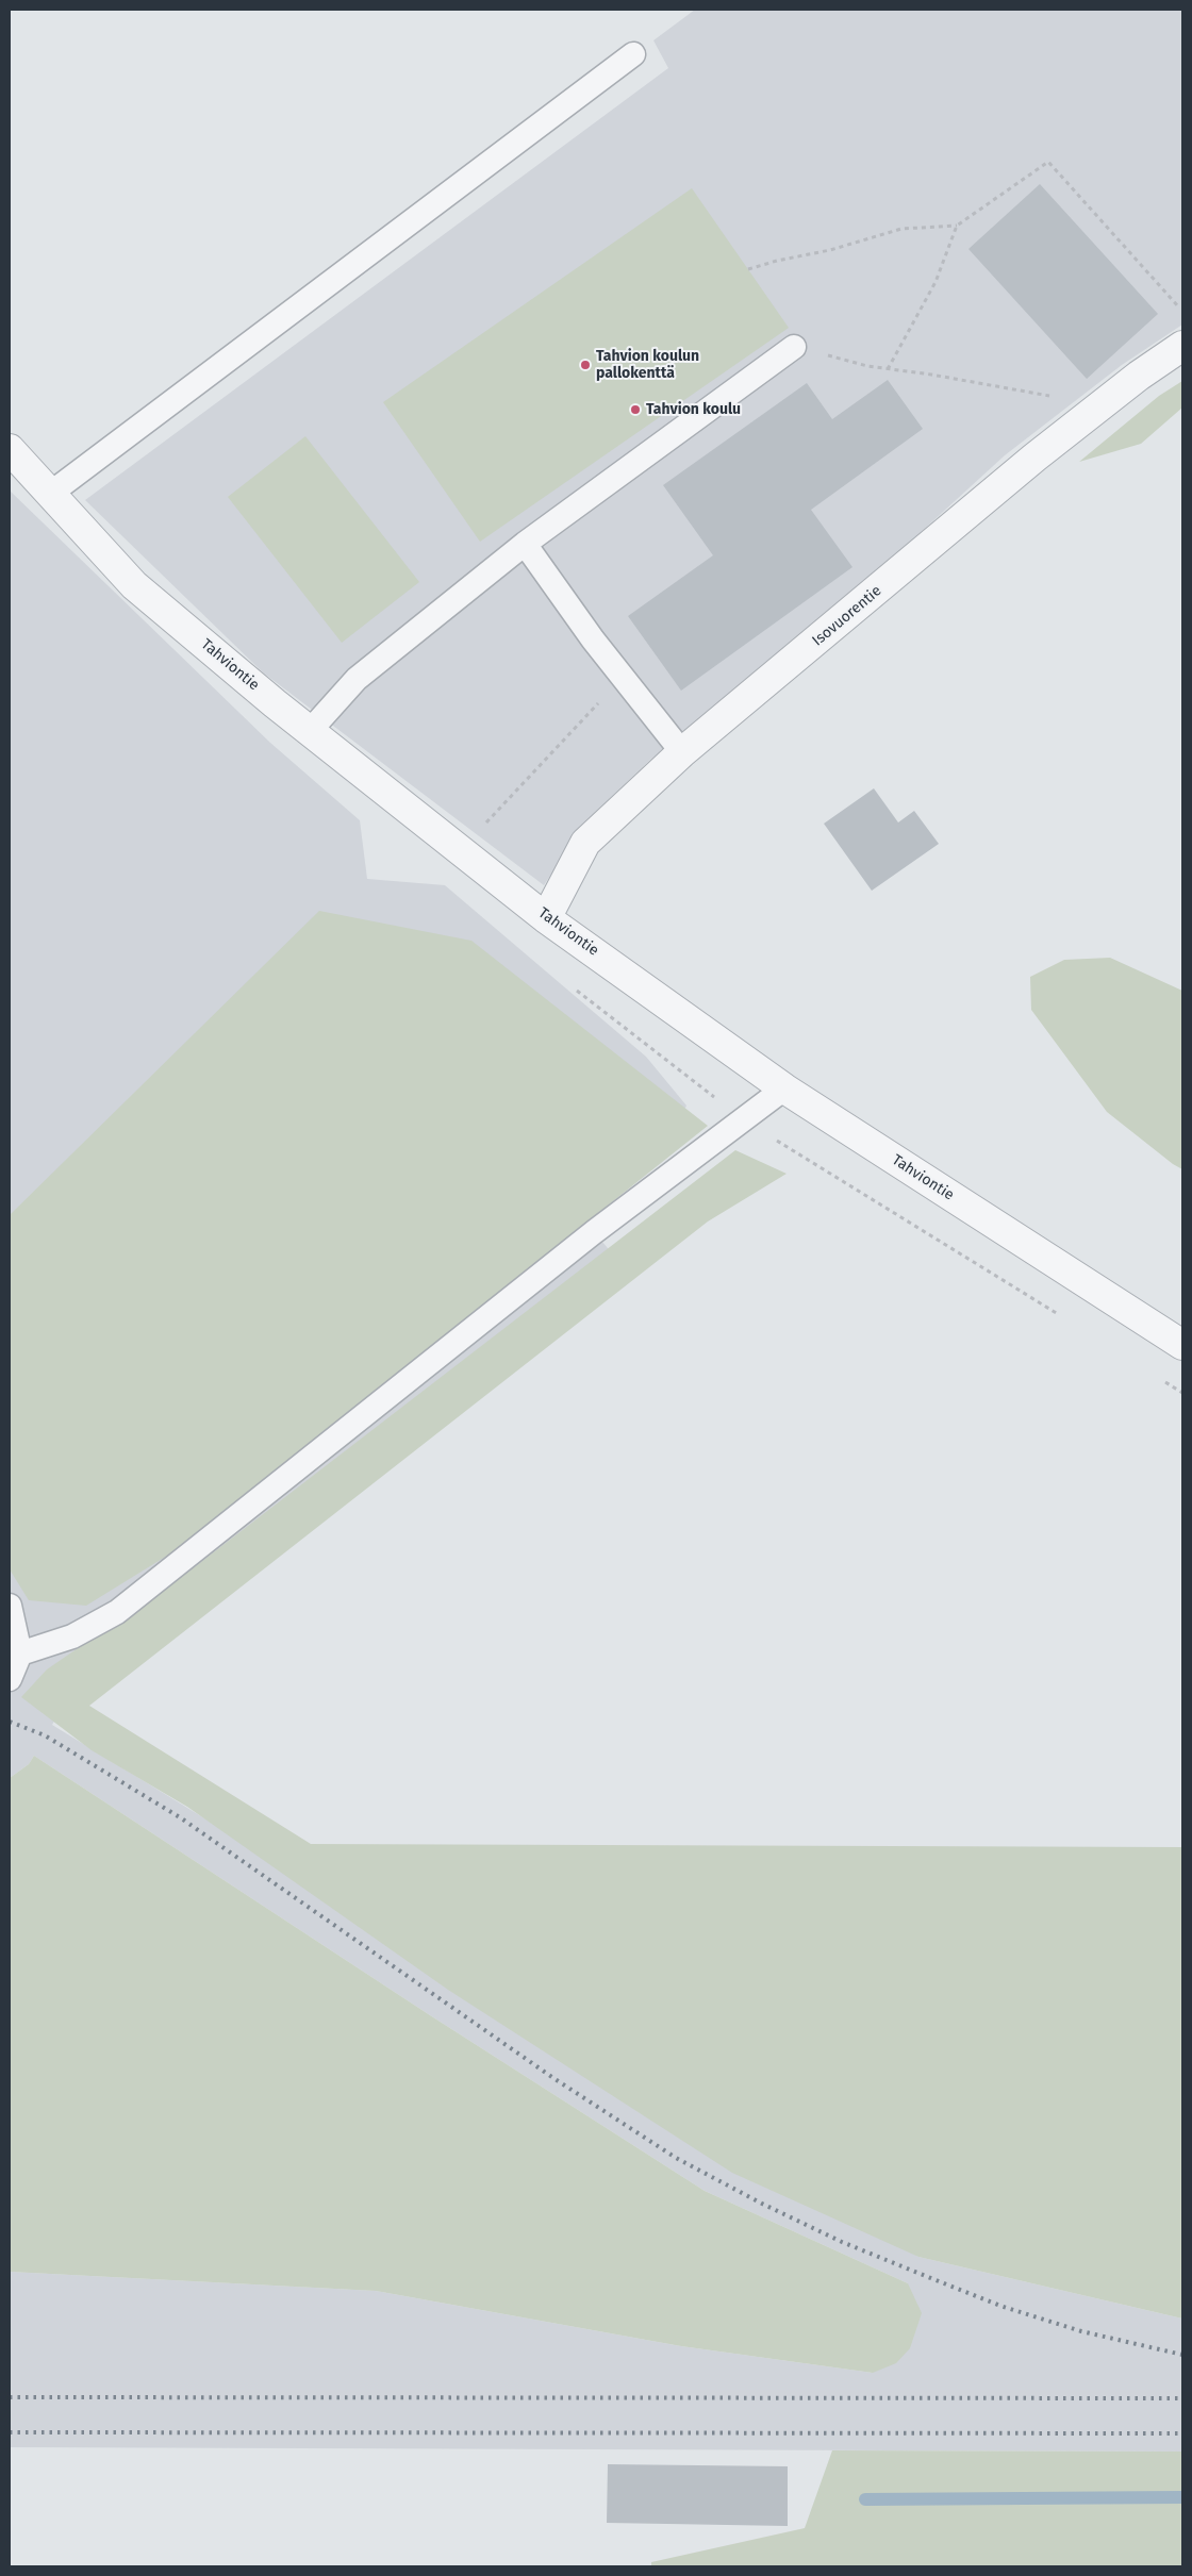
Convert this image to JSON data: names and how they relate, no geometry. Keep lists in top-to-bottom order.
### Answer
{
  "streets": {
    "street": ["Isovuorentie", "Tahviontie"]
  },
  "crossings": [
    ["Isovuorentie", "Tahviontie"]
  ],
  "places": ["Tahvion koulun pallokenttä", "Tahvion koulu"]
}
